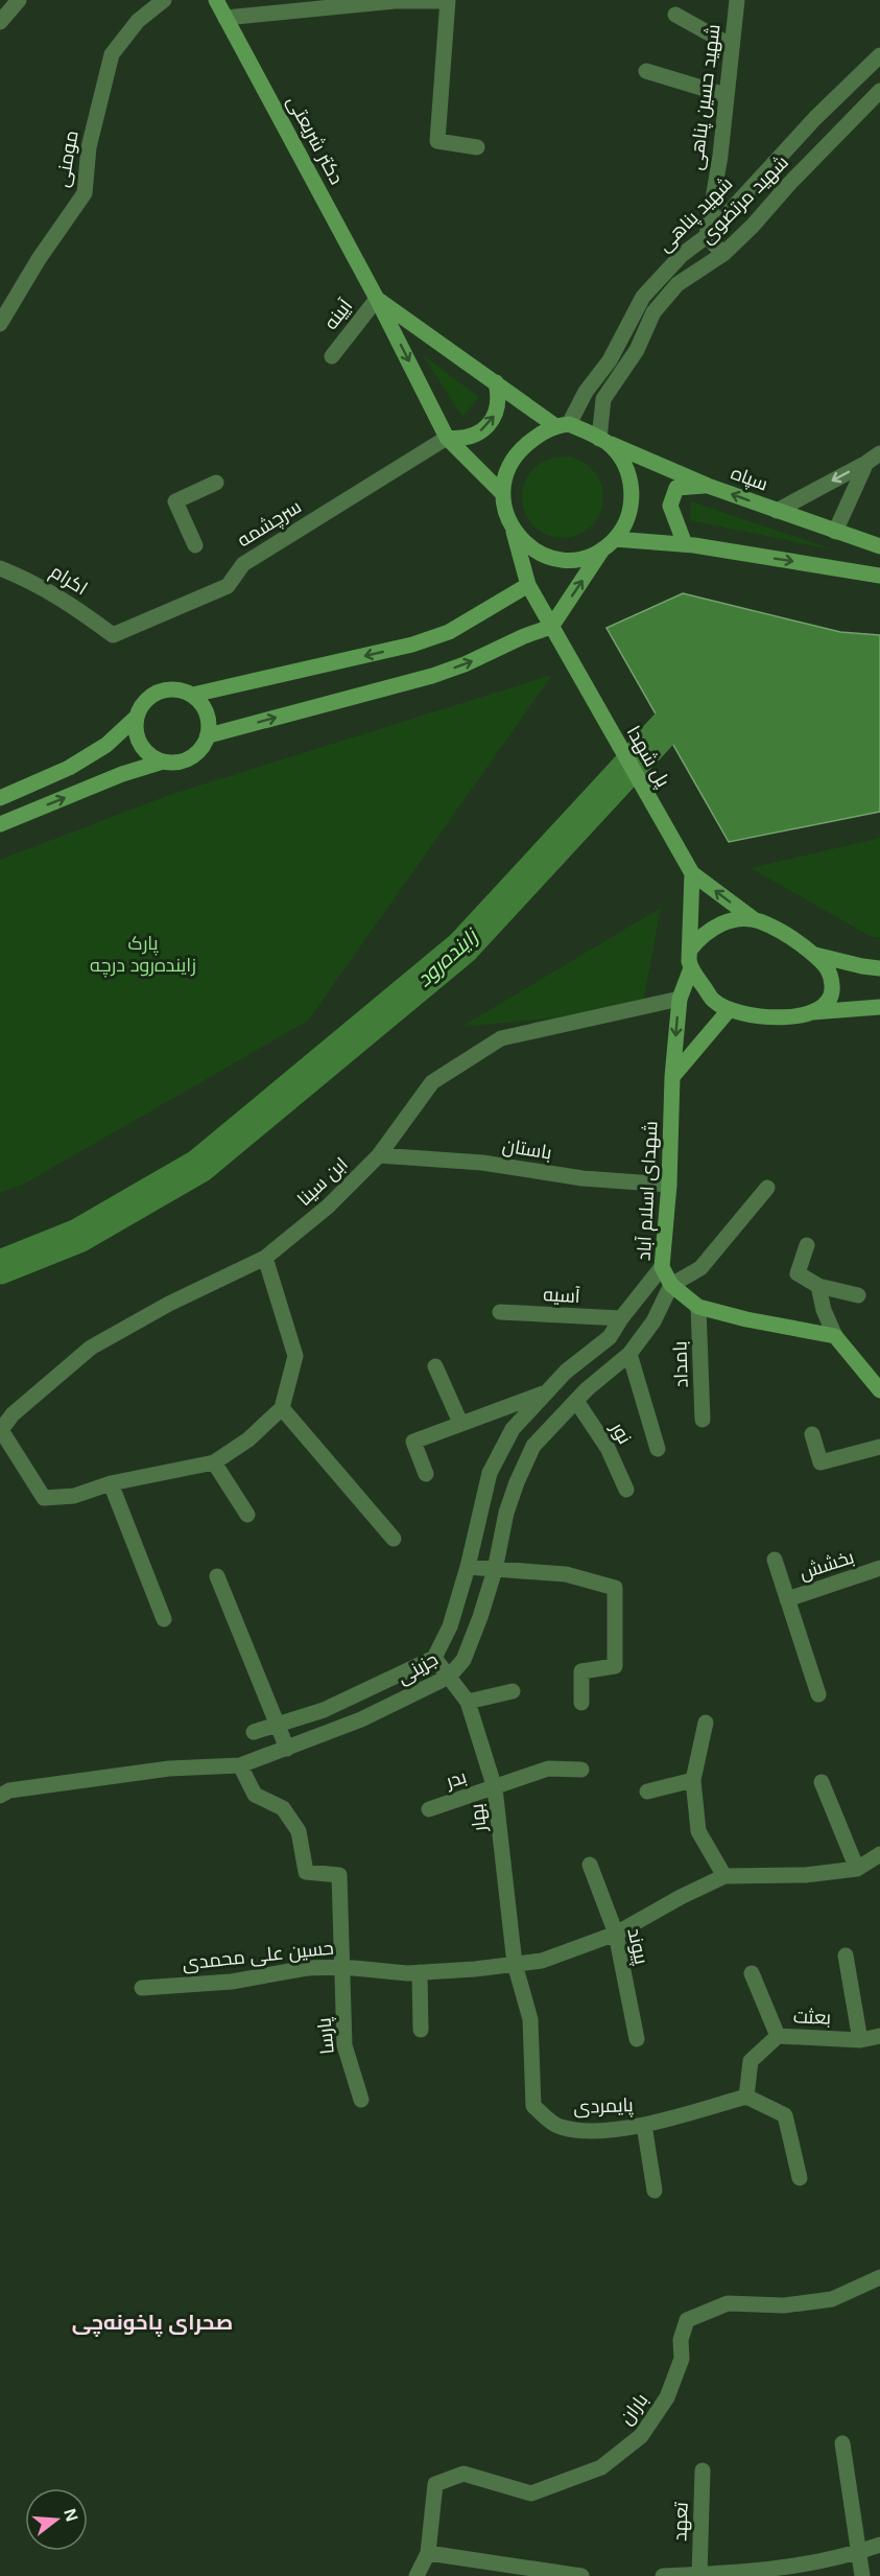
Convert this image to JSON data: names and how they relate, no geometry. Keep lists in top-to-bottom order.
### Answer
{
  "streets": {
    "main road": [
      "دکتر شریعتی",
      "سپاه",
      "پل شهدا",
      "شهدای اسلام آباد"
    ],
    "street": [
      "شهید حسین پناهی",
      "مومنی",
      "شهيد مرتضوی",
      "شهید پناهی",
      "آیینه",
      "سرچشمه",
      "اکرام",
      "باستان",
      "ابن سینا",
      "آسیه",
      "بامداد",
      "نور",
      "بخشش",
      "جزینی",
      "بدر",
      "بهار",
      "پیوند",
      "حسین علی محمدی",
      "بعثت",
      "پارسا",
      "پایمردی",
      "باران",
      "تعهد"
    ]
  },
  "crossings": [
    ["شهید حسین پناهی", "شهید پناهی"],
    ["دکتر شریعتی", "شهيد مرتضوی"],
    ["دکتر شریعتی", "شهید پناهی"],
    ["دکتر شریعتی", "آیینه"],
    ["دکتر شریعتی", "سپاه"],
    ["دکتر شریعتی", "سرچشمه"],
    ["دکتر شریعتی", "پل شهدا"],
    ["شهيد مرتضوی", "شهید پناهی"],
    ["شهيد مرتضوی", "سپاه"],
    ["شهيد مرتضوی", "پل شهدا"],
    ["شهید پناهی", "سپاه"],
    ["شهید پناهی", "پل شهدا"],
    ["سپاه", "پل شهدا"],
    ["سرچشمه", "اکرام"],
    ["باستان", "ابن سینا"],
    ["باستان", "شهدای اسلام آباد"],
    ["ابن سینا", "شهدای اسلام آباد"],
    ["شهدای اسلام آباد", "بامداد"],
    ["شهدای اسلام آباد", "جزینی"],
    ["نور", "جزینی"],
    ["جزینی", "بهار"],
    ["جزینی", "پارسا"],
    ["بدر", "بهار"],
    ["بهار", "حسین علی محمدی"],
    ["بهار", "پایمردی"],
    ["پیوند", "حسین علی محمدی"],
    ["حسین علی محمدی", "پارسا"],
    ["حسین علی محمدی", "پایمردی"],
    ["بعثت", "پایمردی"]
  ],
  "districts": ["صحرای پاخونه‌چی"],
  "water": ["زاینده‌رود"],
  "parks": ["پارک زاینده‌رود درچه"],
  "north": "right"
}
